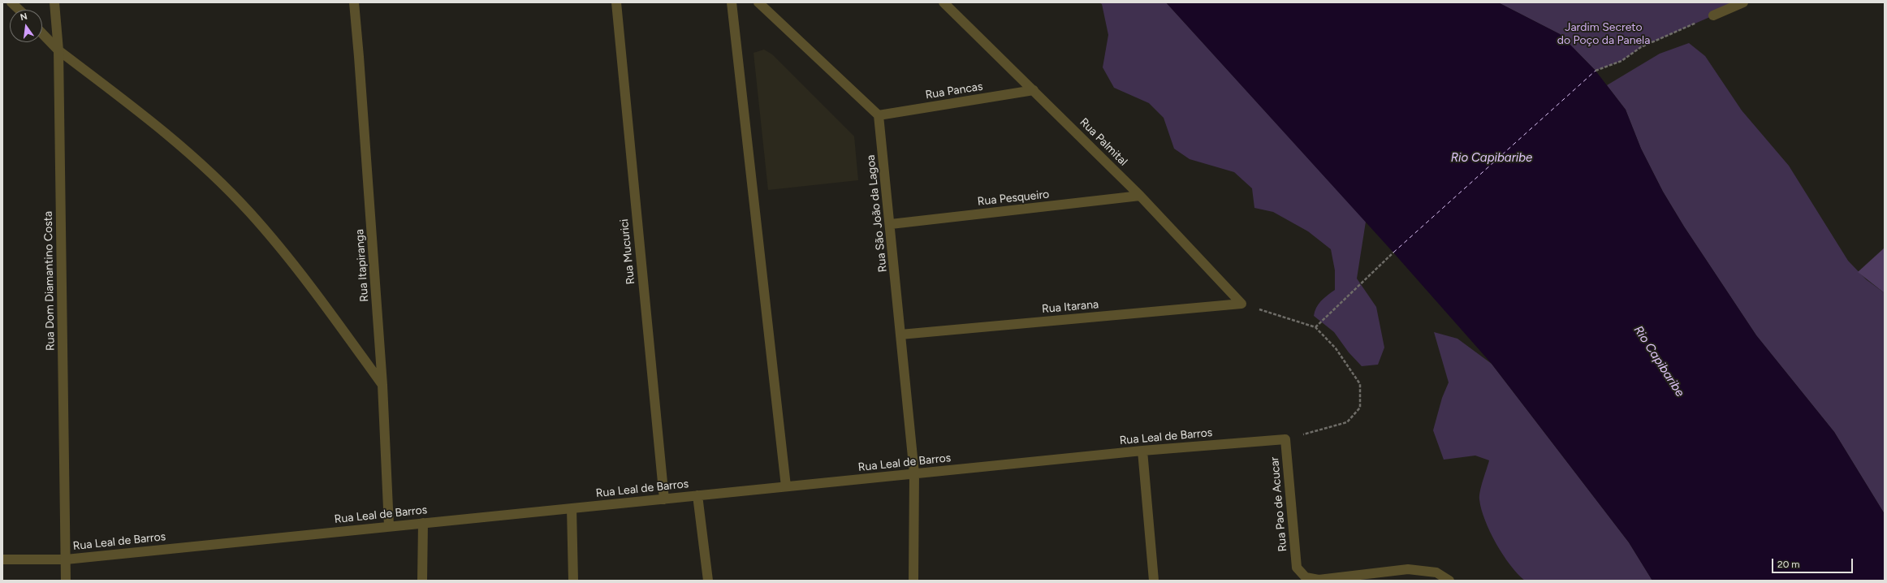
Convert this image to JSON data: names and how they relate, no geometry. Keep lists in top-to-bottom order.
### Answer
{
  "streets": {
    "street": [
      "Rua Pancas",
      "Rua Palmital",
      "Rua Pesqueiro",
      "Rua São João da Lagoa",
      "Rua Mucurici",
      "Rua Itapiranga",
      "Rua Dom Diamantino Costa",
      "Rua Itarana",
      "Rua Leal de Barros",
      "Rua Pao de Acucar"
    ]
  },
  "crossings": [
    ["Rua Pancas", "Rua Palmital"],
    ["Rua Pancas", "Rua São João da Lagoa"],
    ["Rua Palmital", "Rua Pesqueiro"],
    ["Rua Palmital", "Rua Itarana"],
    ["Rua Pesqueiro", "Rua São João da Lagoa"],
    ["Rua São João da Lagoa", "Rua Itarana"],
    ["Rua São João da Lagoa", "Rua Leal de Barros"],
    ["Rua Mucurici", "Rua Leal de Barros"],
    ["Rua Itapiranga", "Rua Leal de Barros"],
    ["Rua Dom Diamantino Costa", "Rua Leal de Barros"],
    ["Rua Leal de Barros", "Rua Pao de Acucar"]
  ],
  "water": ["Rio Capibaribe"],
  "parks": ["Jardim Secreto do Poço da Panela"],
  "scale_bar": "20 m",
  "north": "top"
}
